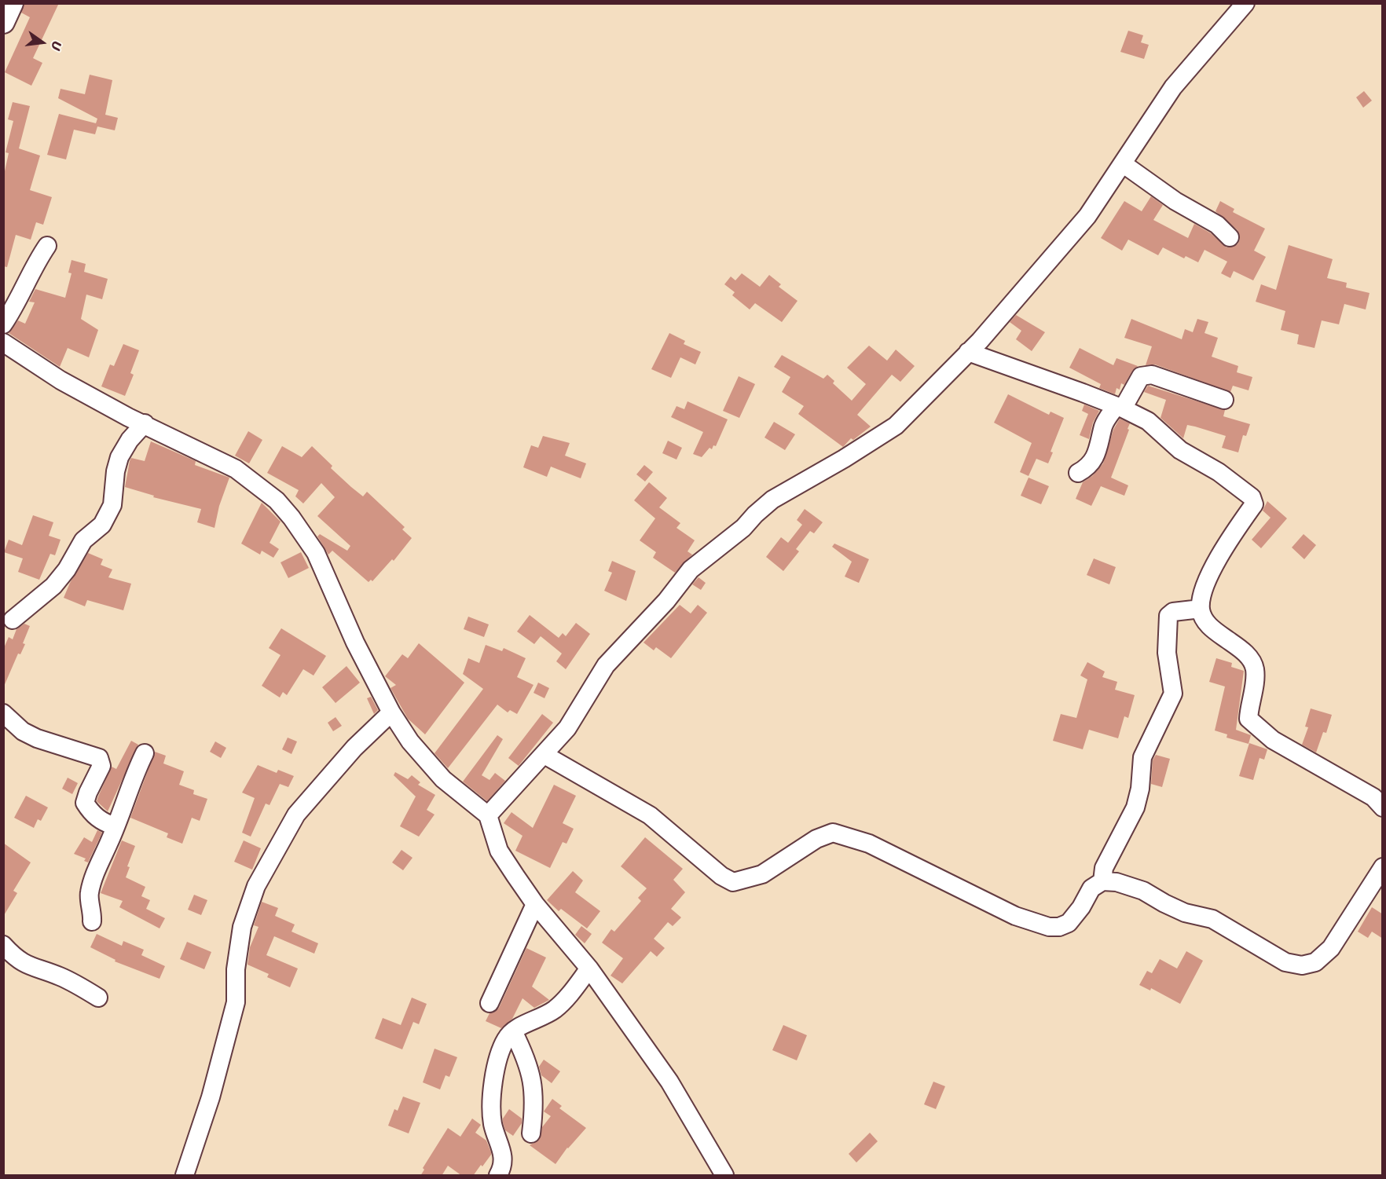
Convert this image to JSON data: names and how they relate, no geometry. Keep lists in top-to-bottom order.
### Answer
{
  "north": "right"
}
